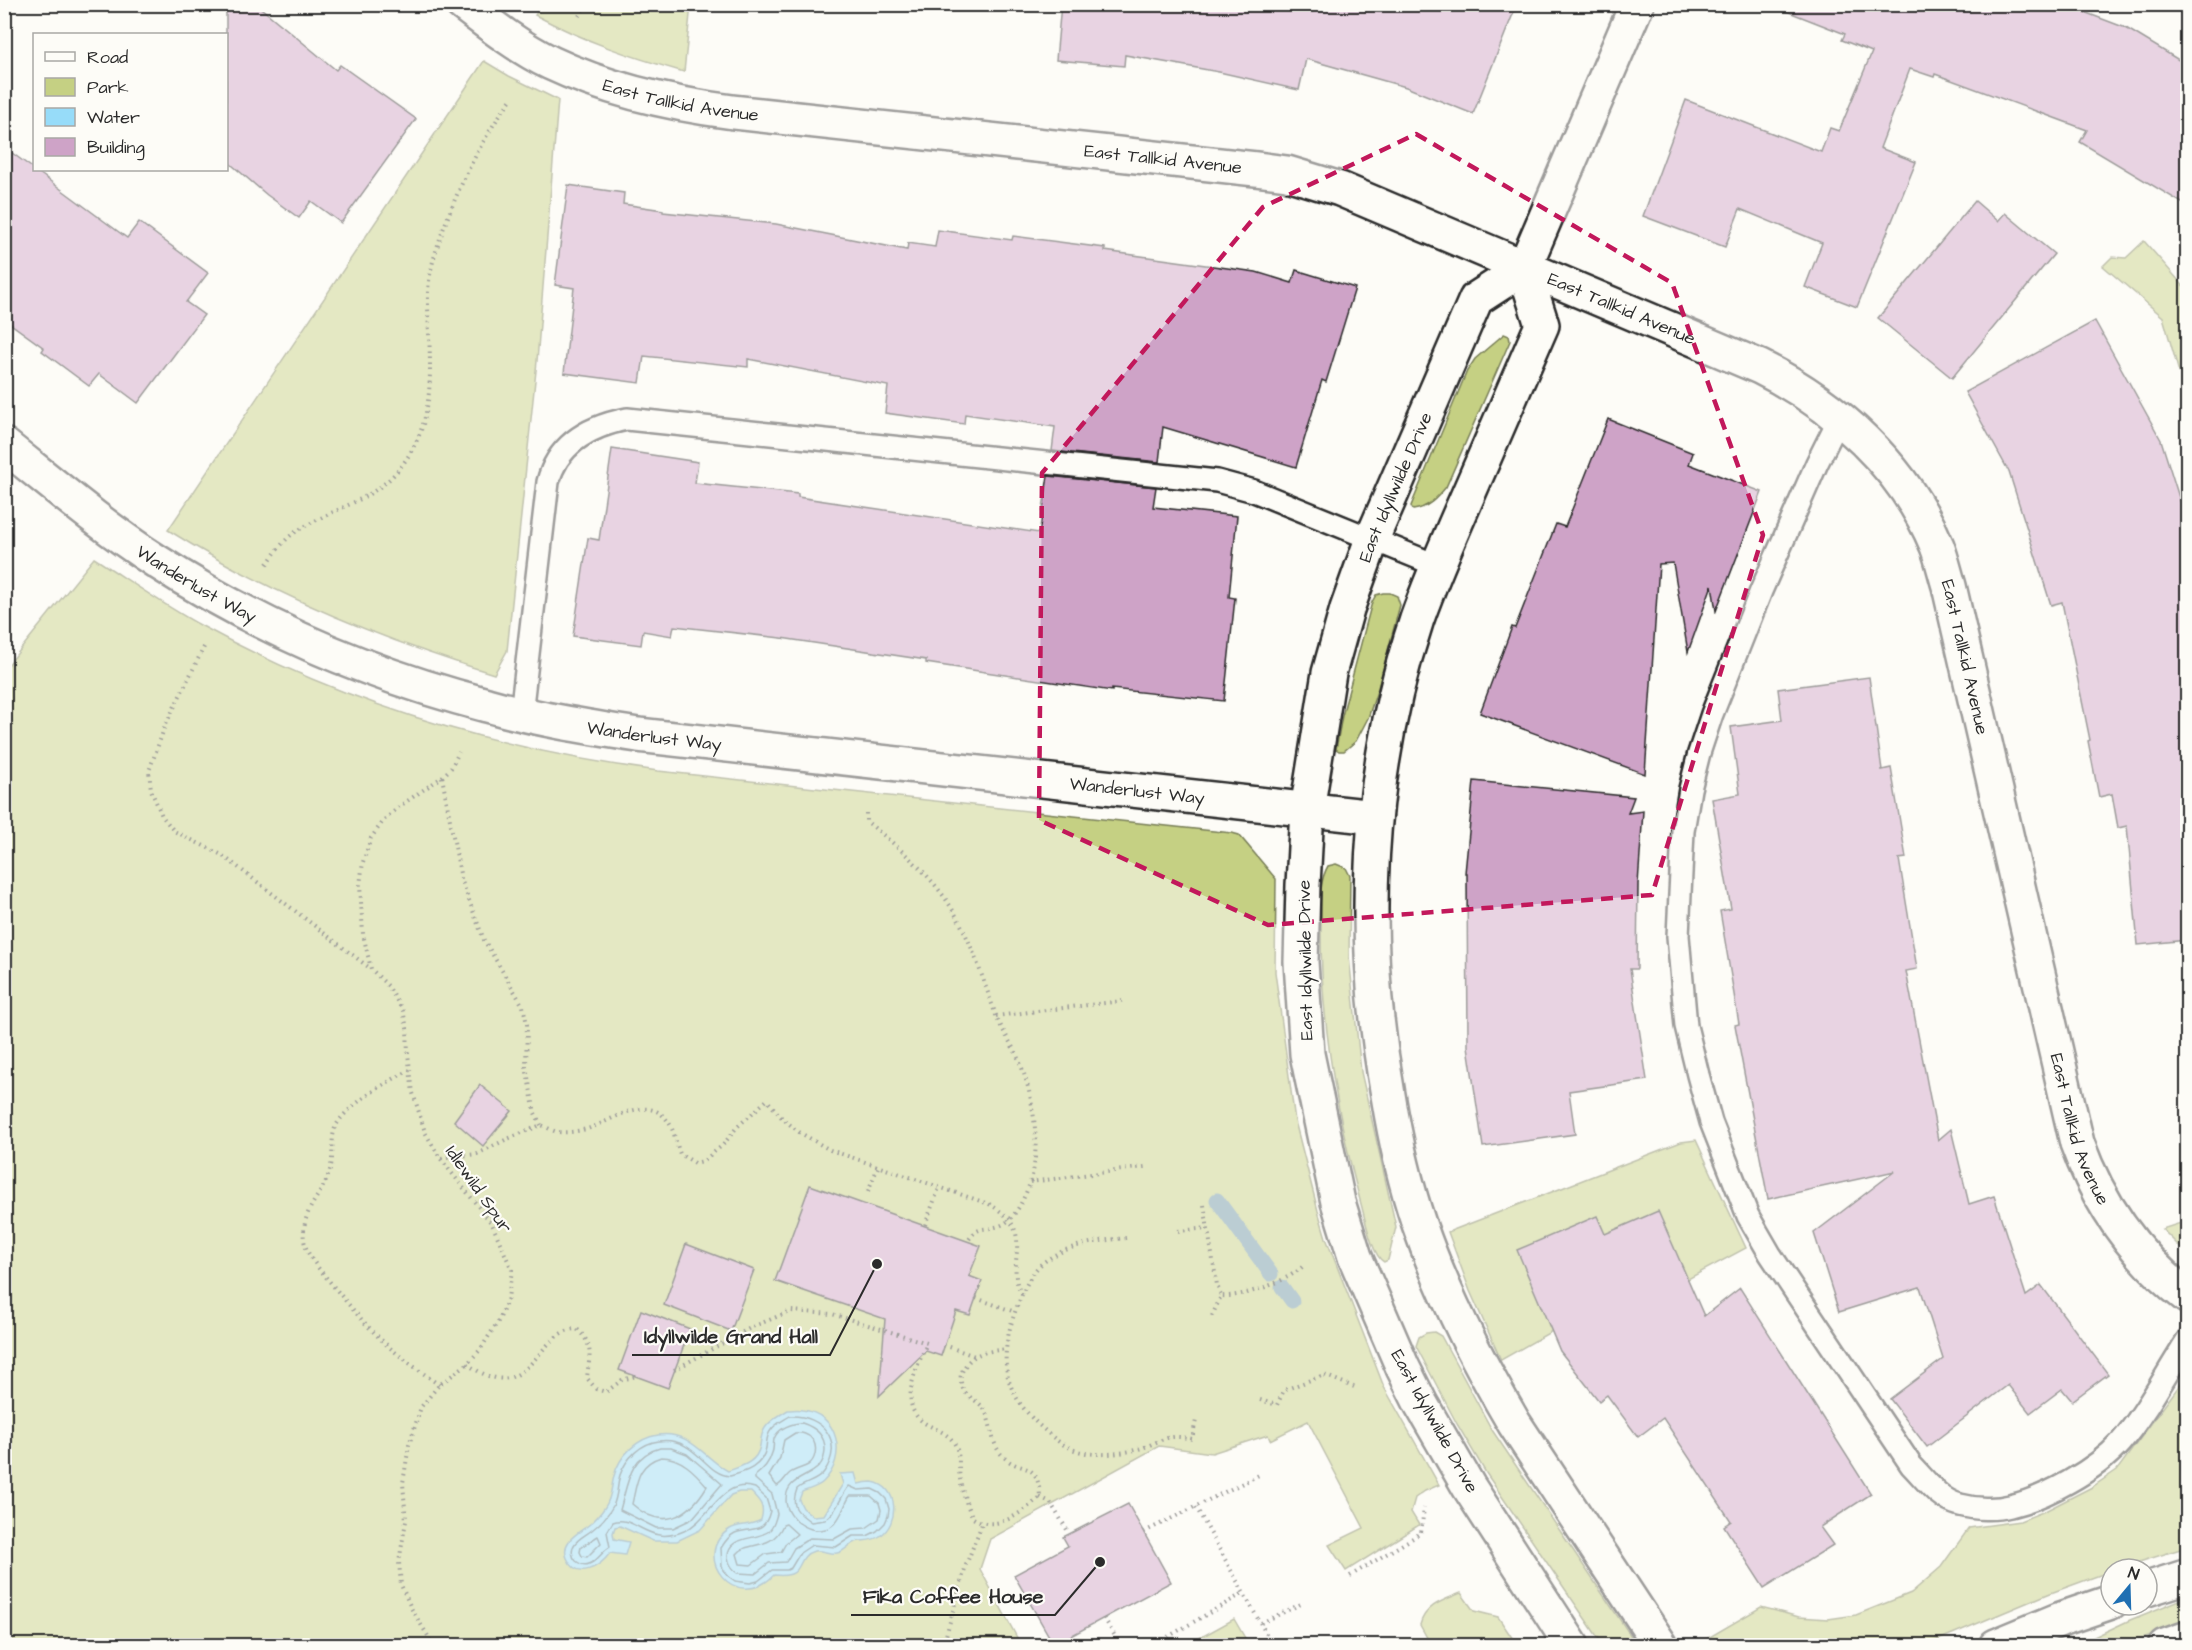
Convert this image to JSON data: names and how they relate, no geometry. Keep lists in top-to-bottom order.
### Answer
{
  "streets": {
    "street": ["East Tallkid Avenue", "East Idyllwilde Drive", "Wanderlust Way"],
    "path": ["Idlewild Spur"]
  },
  "crossings": [
    ["East Tallkid Avenue", "East Idyllwilde Drive"],
    ["East Idyllwilde Drive", "Wanderlust Way"]
  ],
  "places": ["Idyllwilde Grand Hall", "Fika Coffee House"],
  "legend": [
    "Road",
    "Park",
    "Water",
    "Building"
  ],
  "north": "top"
}
